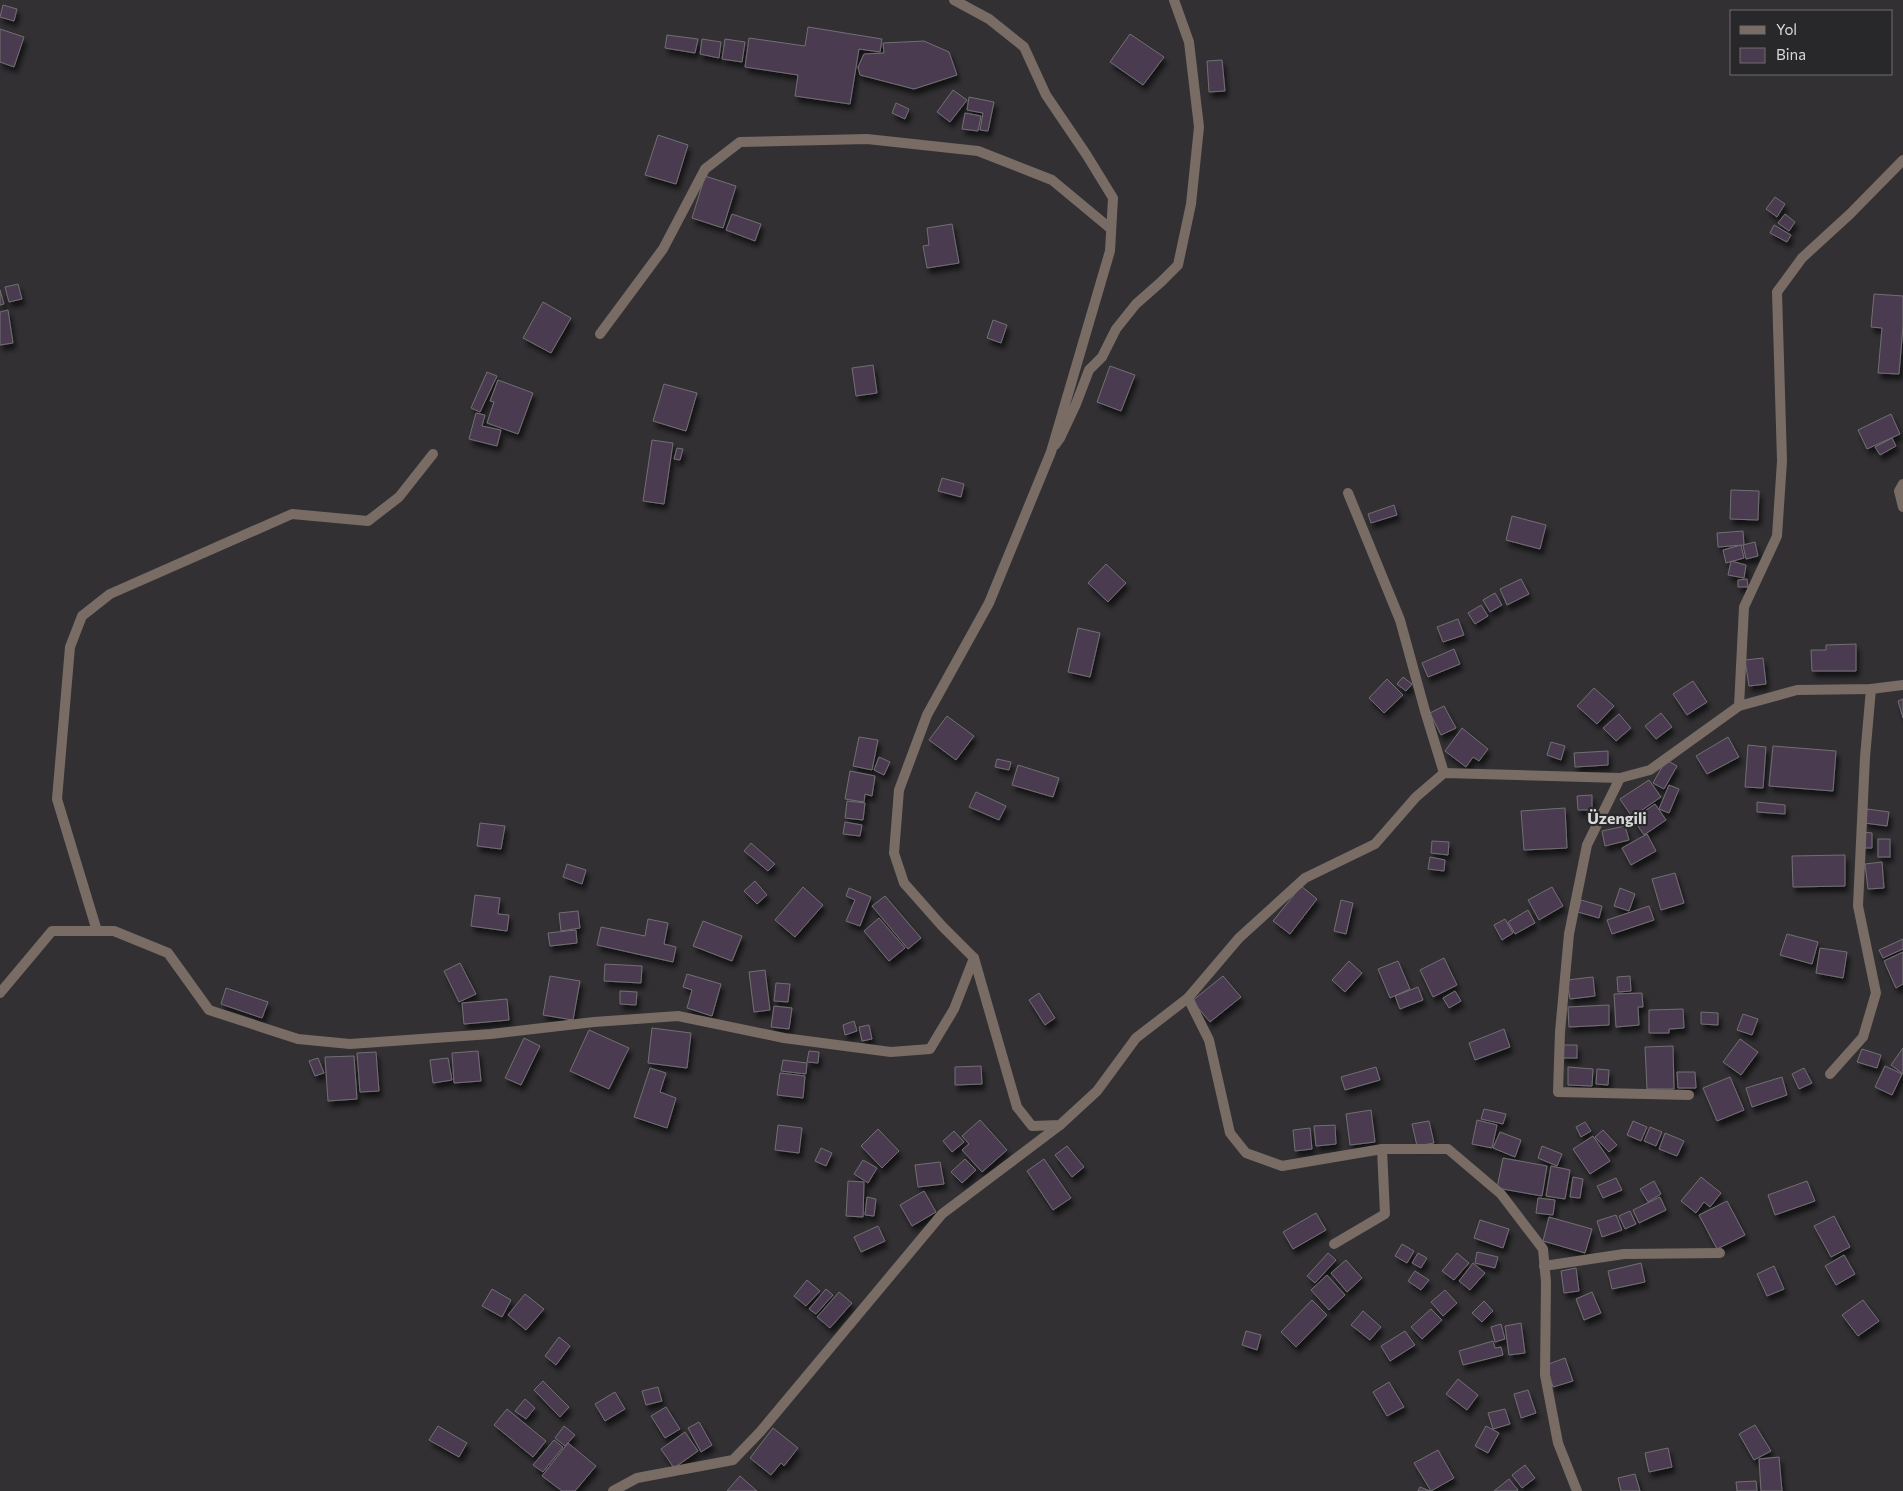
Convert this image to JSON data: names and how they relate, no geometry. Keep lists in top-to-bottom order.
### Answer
{
  "districts": ["Üzengili"],
  "legend": ["Yol", "Bina"]
}
